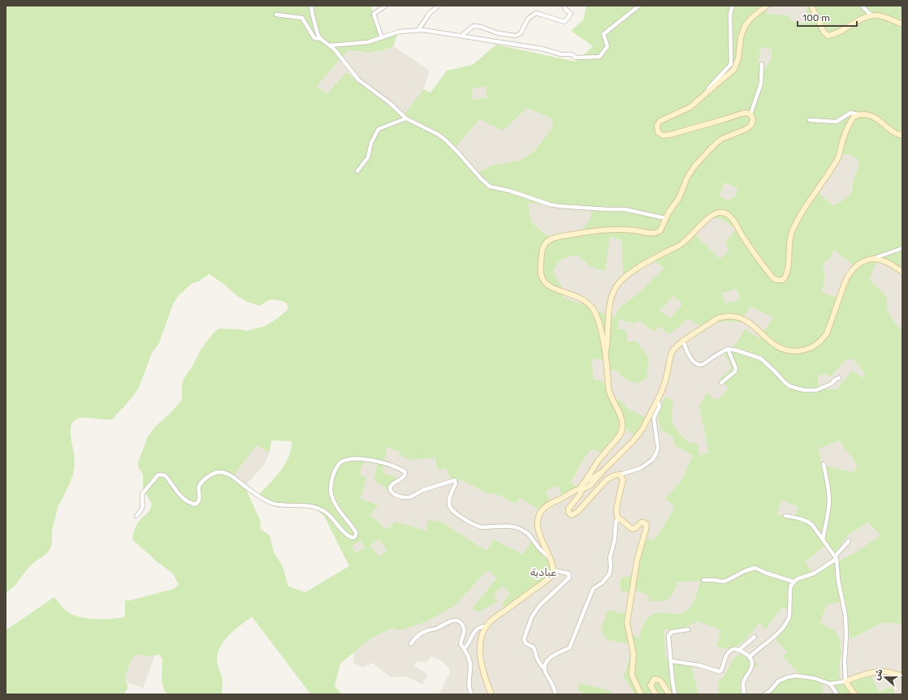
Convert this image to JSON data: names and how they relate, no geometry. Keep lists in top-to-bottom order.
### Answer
{
  "districts": ["عبادية"],
  "scale_bar": "100 m",
  "north": "left"
}
